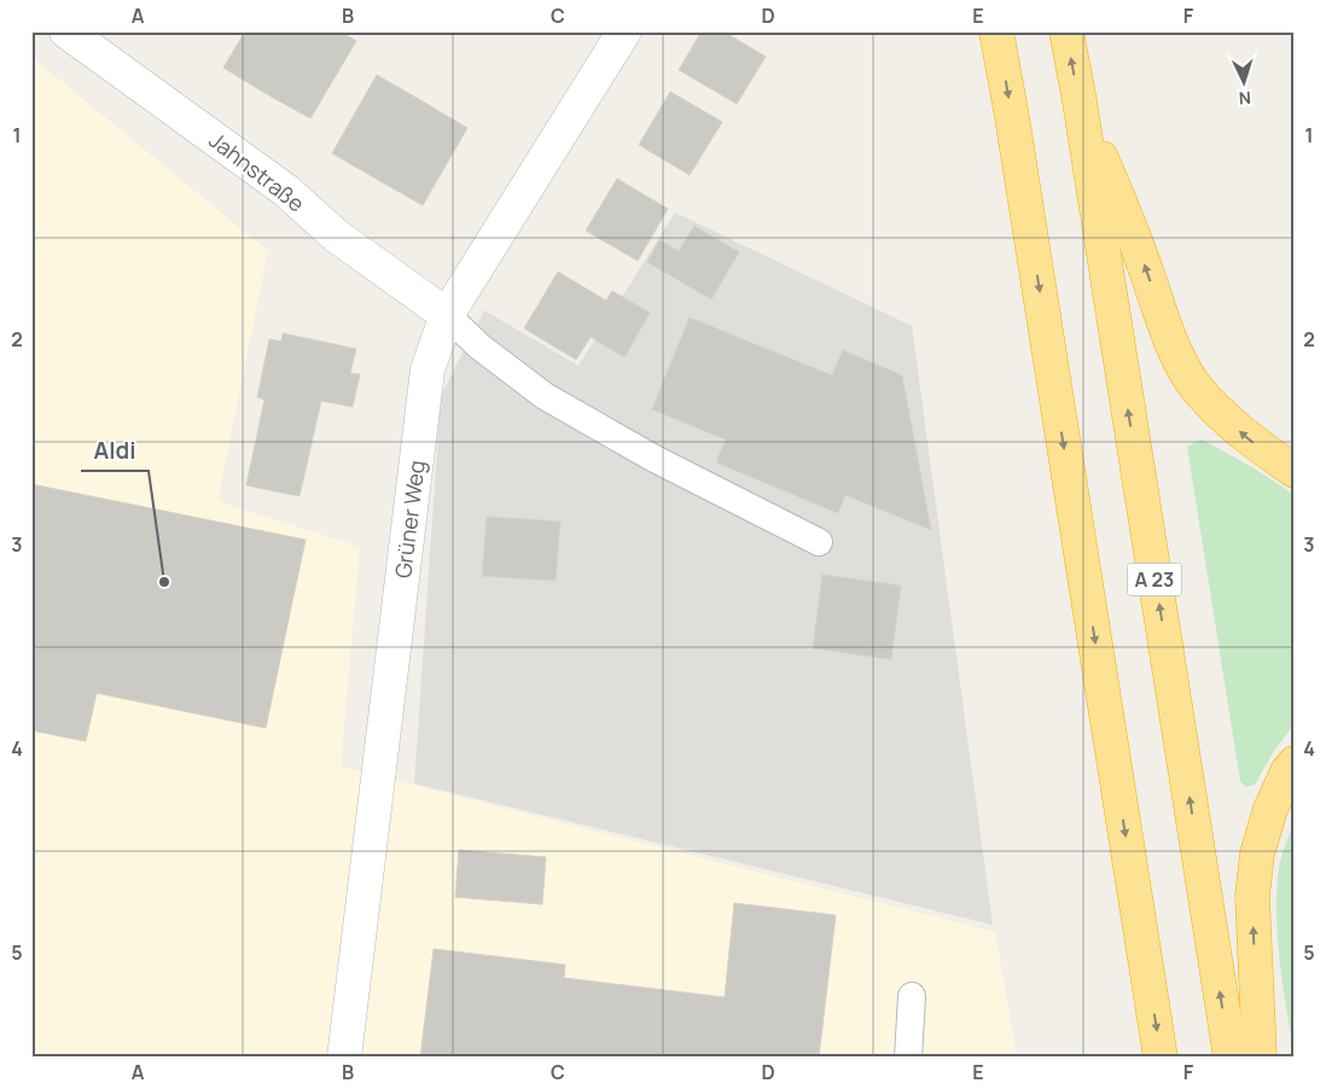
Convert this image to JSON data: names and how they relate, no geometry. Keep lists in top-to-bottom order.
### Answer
{
  "streets": {
    "highway": ["A 23"],
    "street": ["Jahnstraße", "Grüner Weg"]
  },
  "crossings": [
    ["Jahnstraße", "Grüner Weg"]
  ],
  "places": ["Aldi"],
  "north": "bottom",
  "grid": {
    "columns": [
      "A",
      "B",
      "C",
      "D",
      "E",
      "F"
    ],
    "rows": [
      "1",
      "2",
      "3",
      "4",
      "5"
    ]
  }
}
